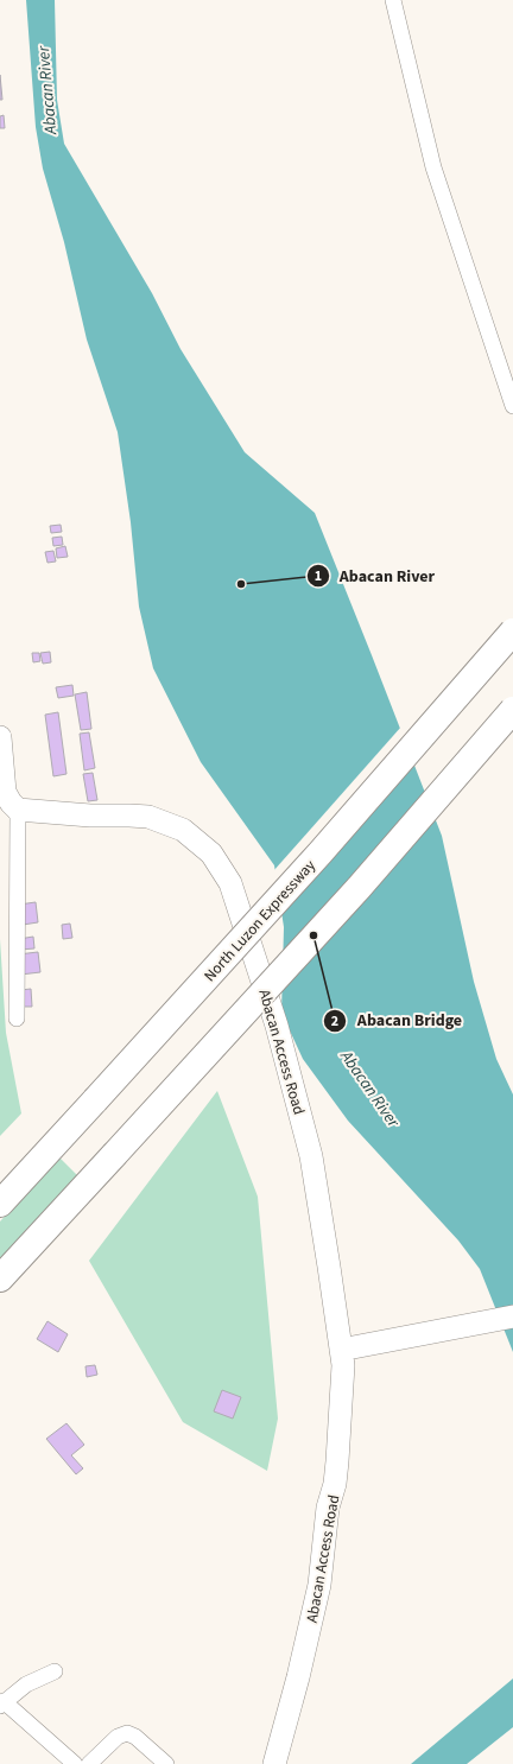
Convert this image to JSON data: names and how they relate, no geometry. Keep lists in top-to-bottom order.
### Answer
{
  "streets": {
    "highway": ["North Luzon Expressway"],
    "street": ["Abacan Access Road"]
  },
  "water": ["Abacan River"],
  "places": ["Abacan River", "Abacan Bridge"]
}
